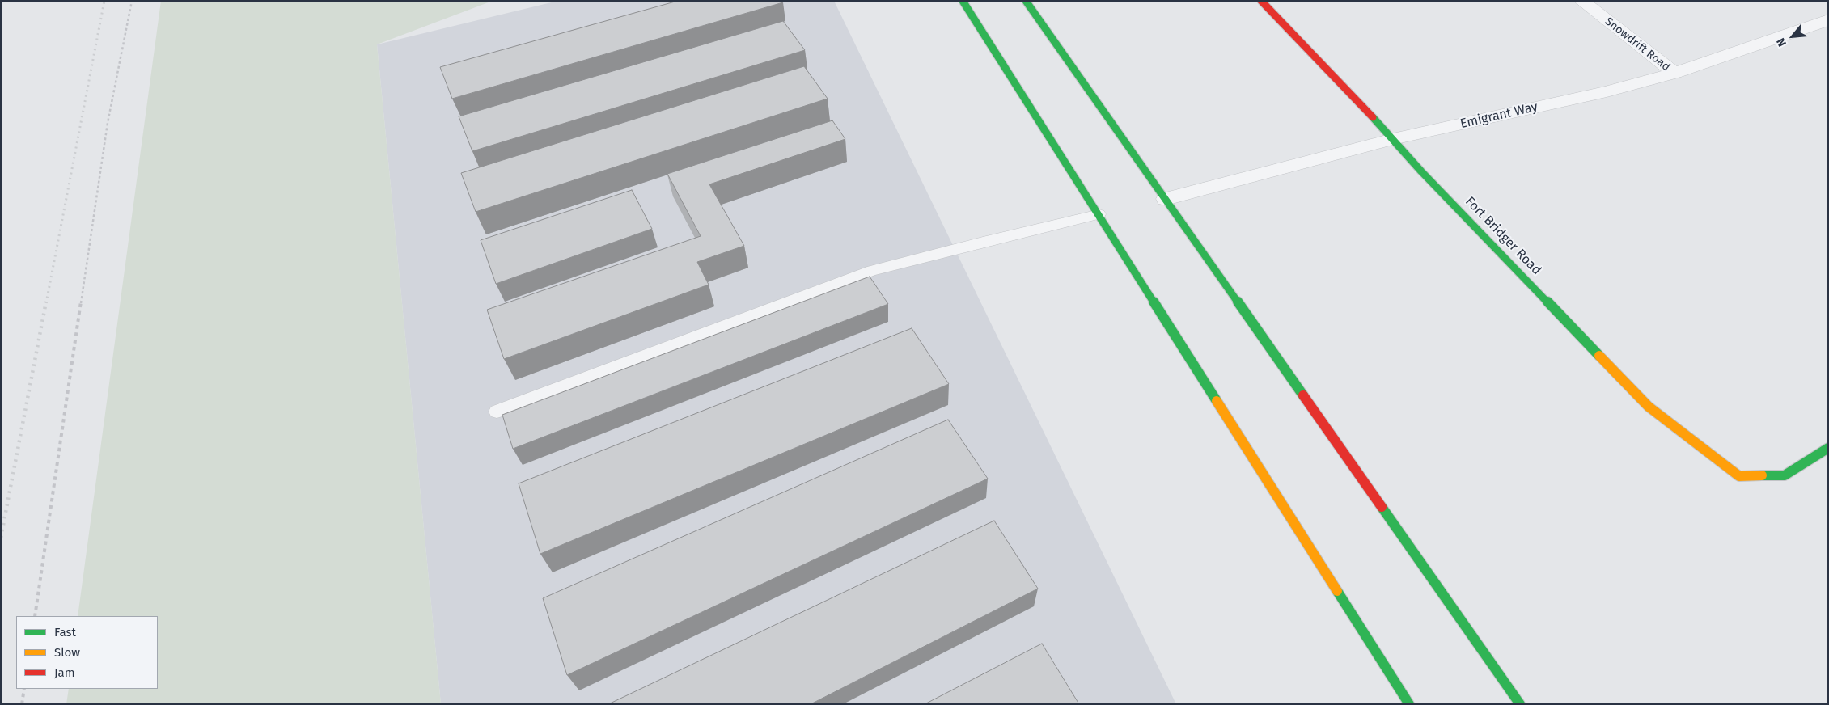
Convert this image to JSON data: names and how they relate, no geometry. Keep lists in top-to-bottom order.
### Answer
{
  "streets": {
    "main road": ["Fort Bridger Road"],
    "street": ["Snowdrift Road", "Emigrant Way"]
  },
  "crossings": [
    ["Snowdrift Road", "Emigrant Way"],
    ["Emigrant Way", "Fort Bridger Road"]
  ],
  "legend": ["Fast", "Slow", "Jam"],
  "north": "bottom left"
}
